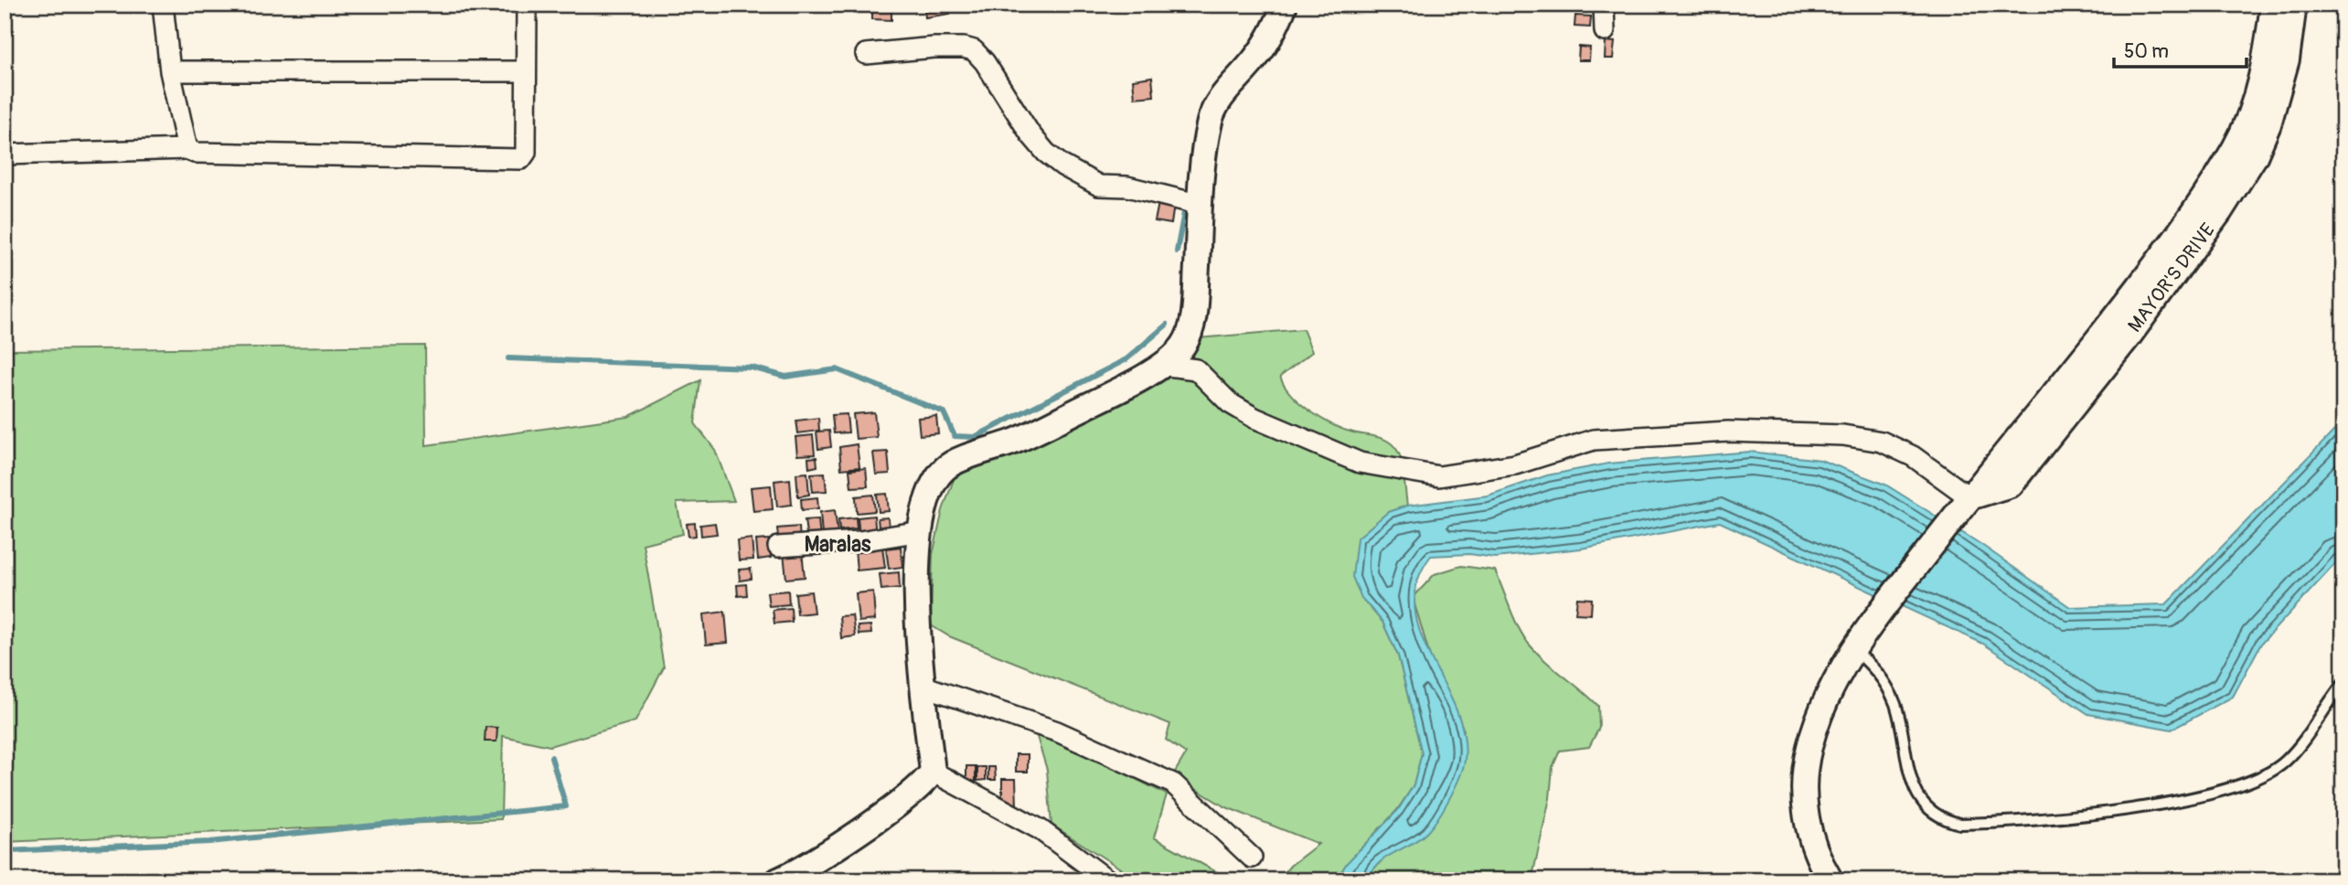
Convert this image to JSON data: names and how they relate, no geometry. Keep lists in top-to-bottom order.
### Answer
{
  "streets": {
    "street": ["MAYOR'S DRIVE"]
  },
  "districts": ["Maralas"],
  "scale_bar": "50 m"
}
